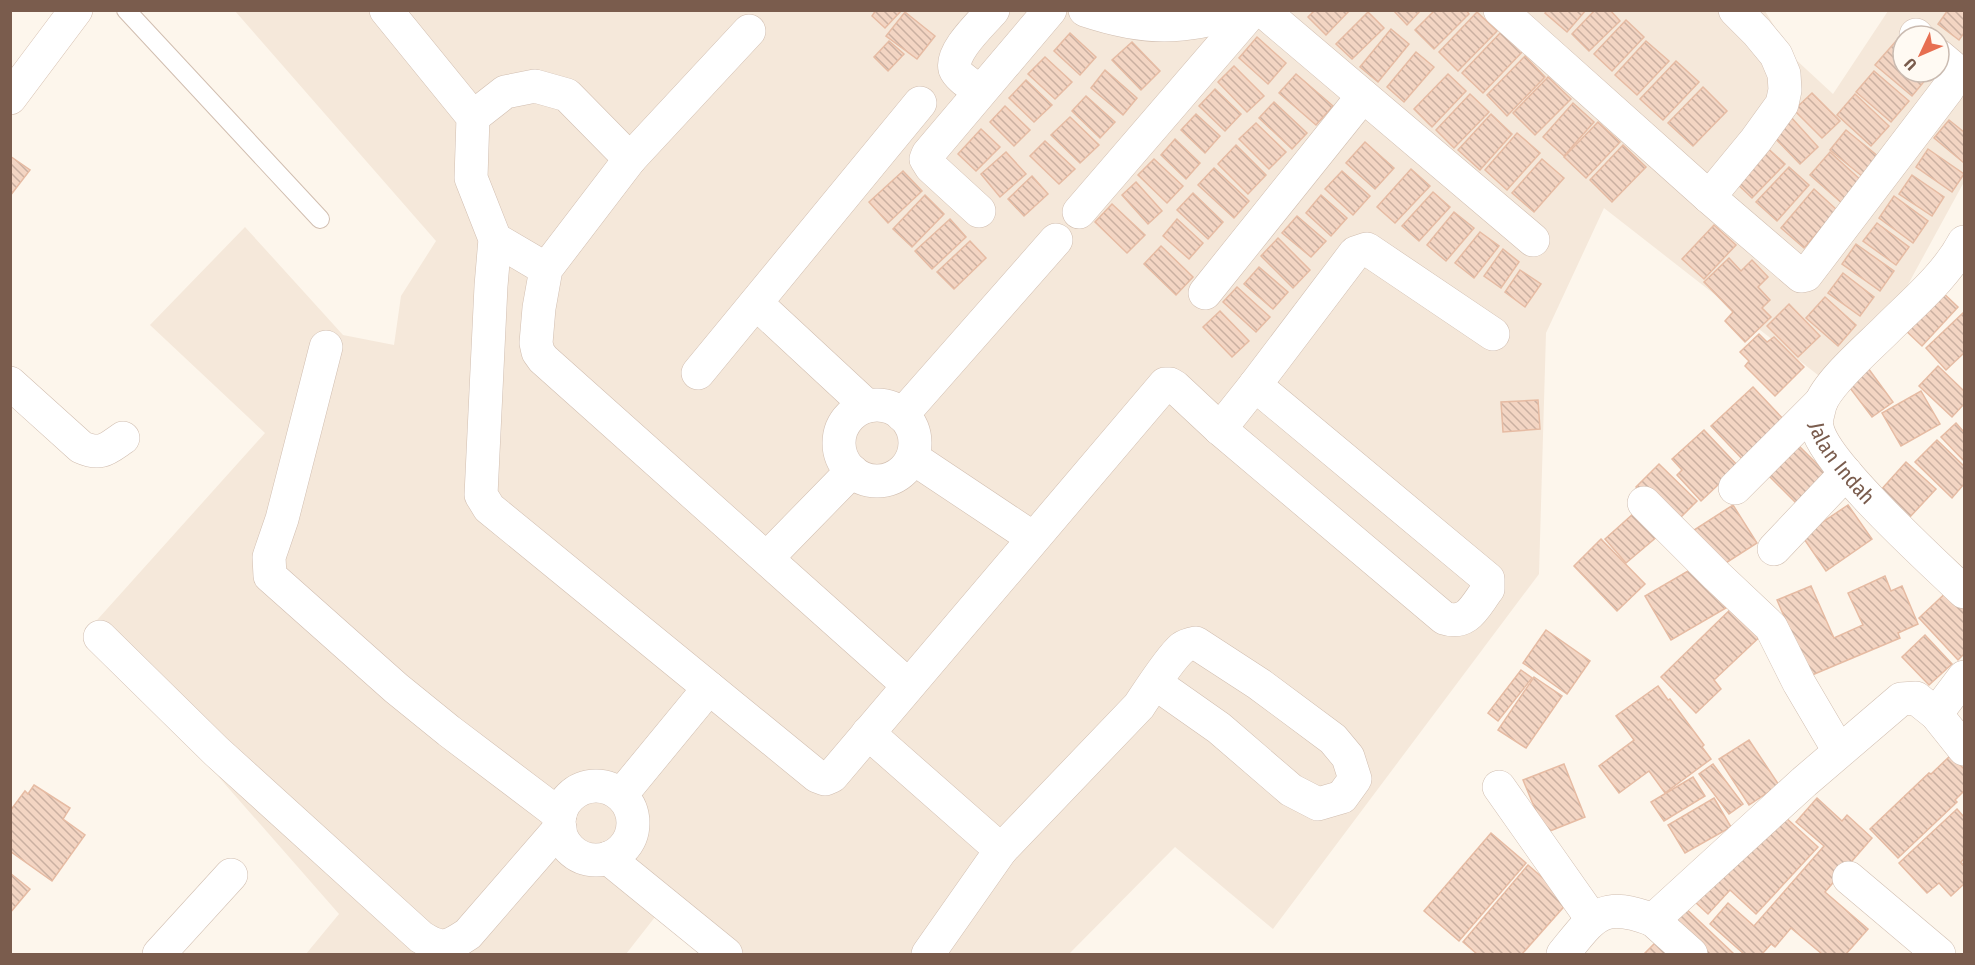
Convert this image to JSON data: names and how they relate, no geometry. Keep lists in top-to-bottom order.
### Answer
{
  "streets": {
    "street": ["Jalan Indah"]
  },
  "north": "bottom left"
}
